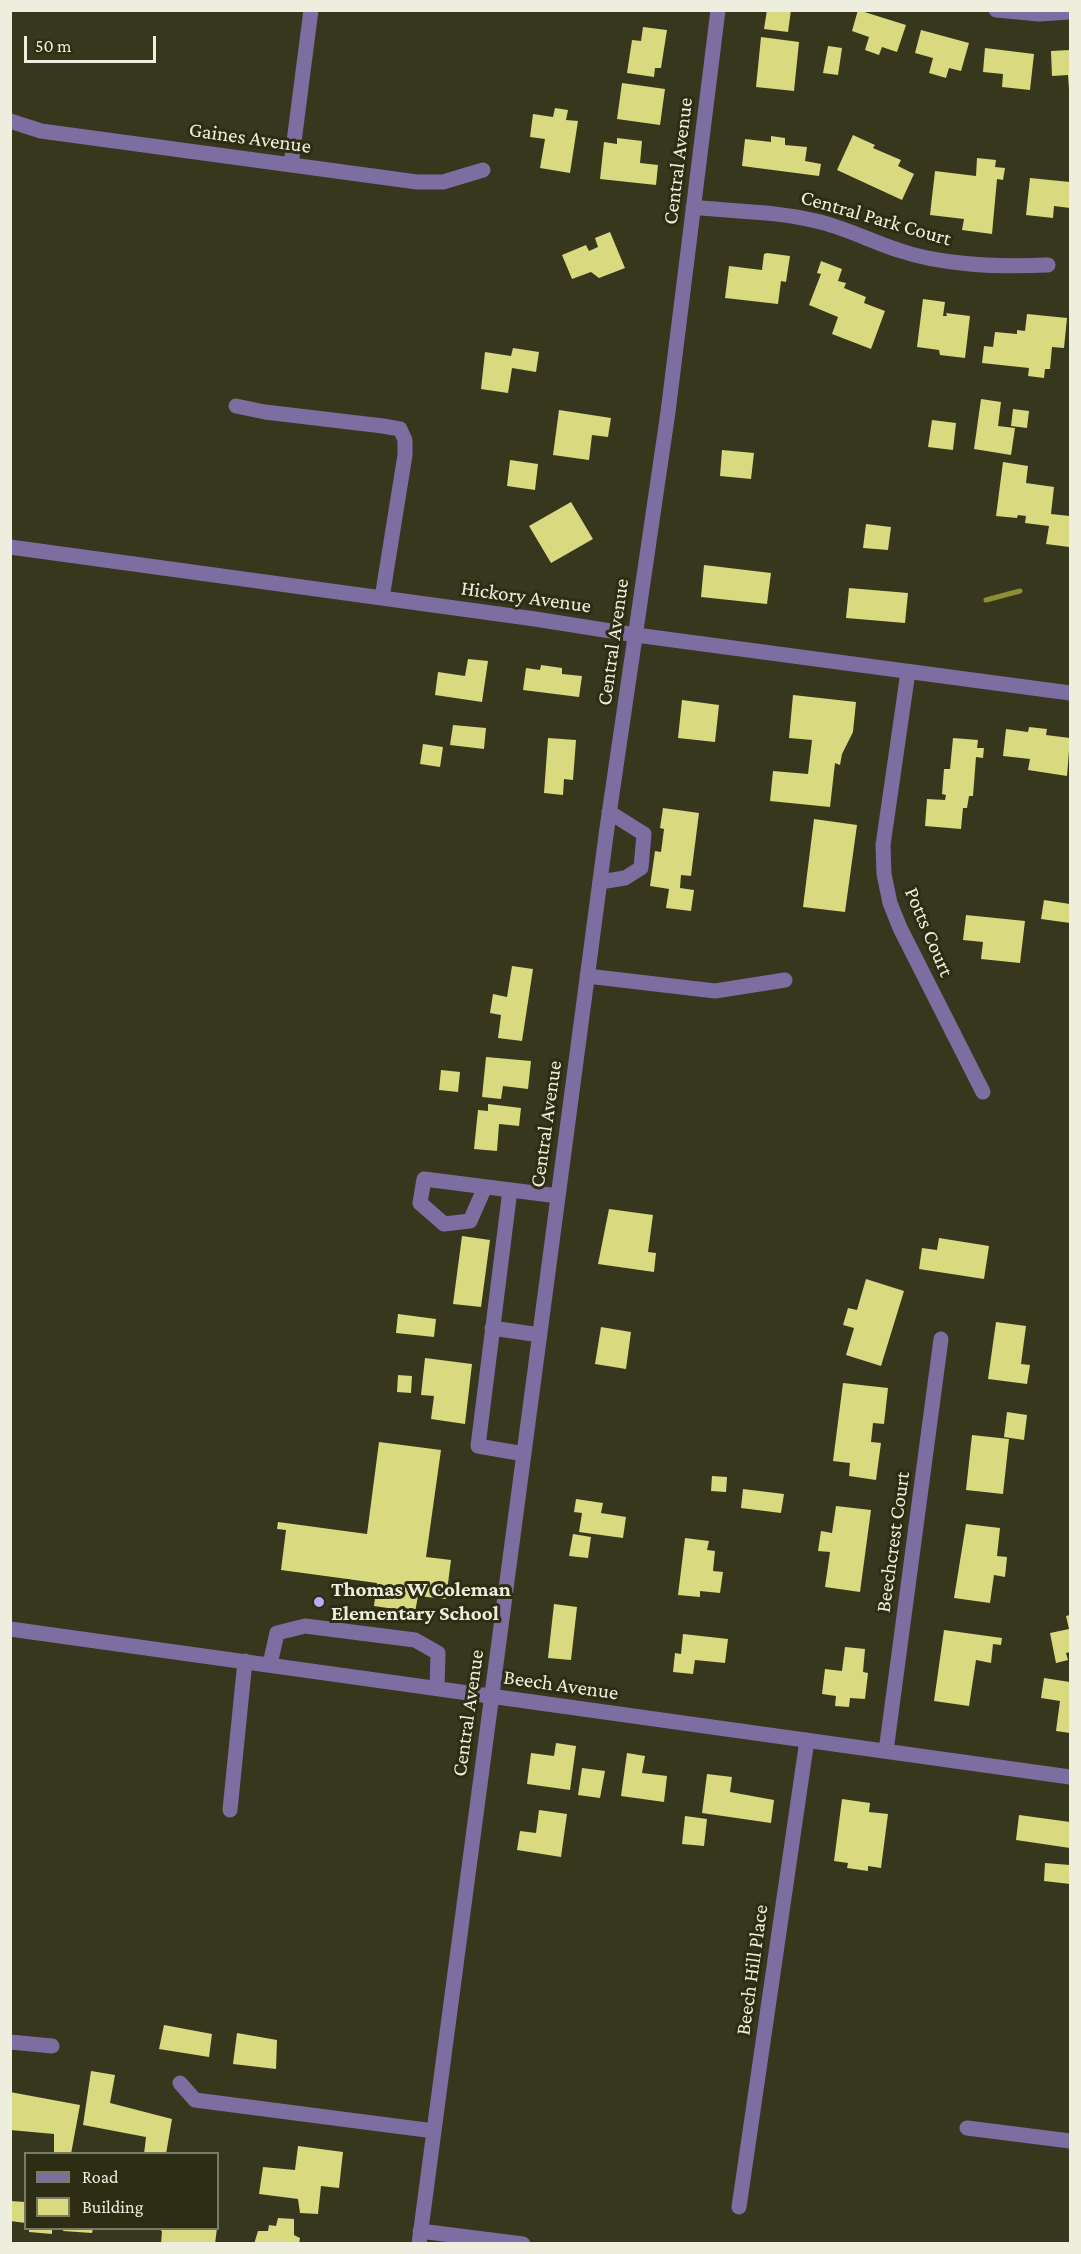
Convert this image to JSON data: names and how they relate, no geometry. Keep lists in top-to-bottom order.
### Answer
{
  "streets": {
    "street": [
      "Gaines Avenue",
      "Central Avenue",
      "Central Park Court",
      "Hickory Avenue",
      "Potts Court",
      "Beechcrest Court",
      "Beech Avenue",
      "Beech Hill Place"
    ]
  },
  "crossings": [
    ["Central Avenue", "Central Park Court"],
    ["Central Avenue", "Hickory Avenue"],
    ["Central Avenue", "Beech Avenue"],
    ["Hickory Avenue", "Potts Court"],
    ["Beechcrest Court", "Beech Avenue"],
    ["Beech Avenue", "Beech Hill Place"]
  ],
  "places": ["Thomas W Coleman Elementary School"],
  "legend": ["Road", "Building"],
  "scale_bar": "50 m"
}
